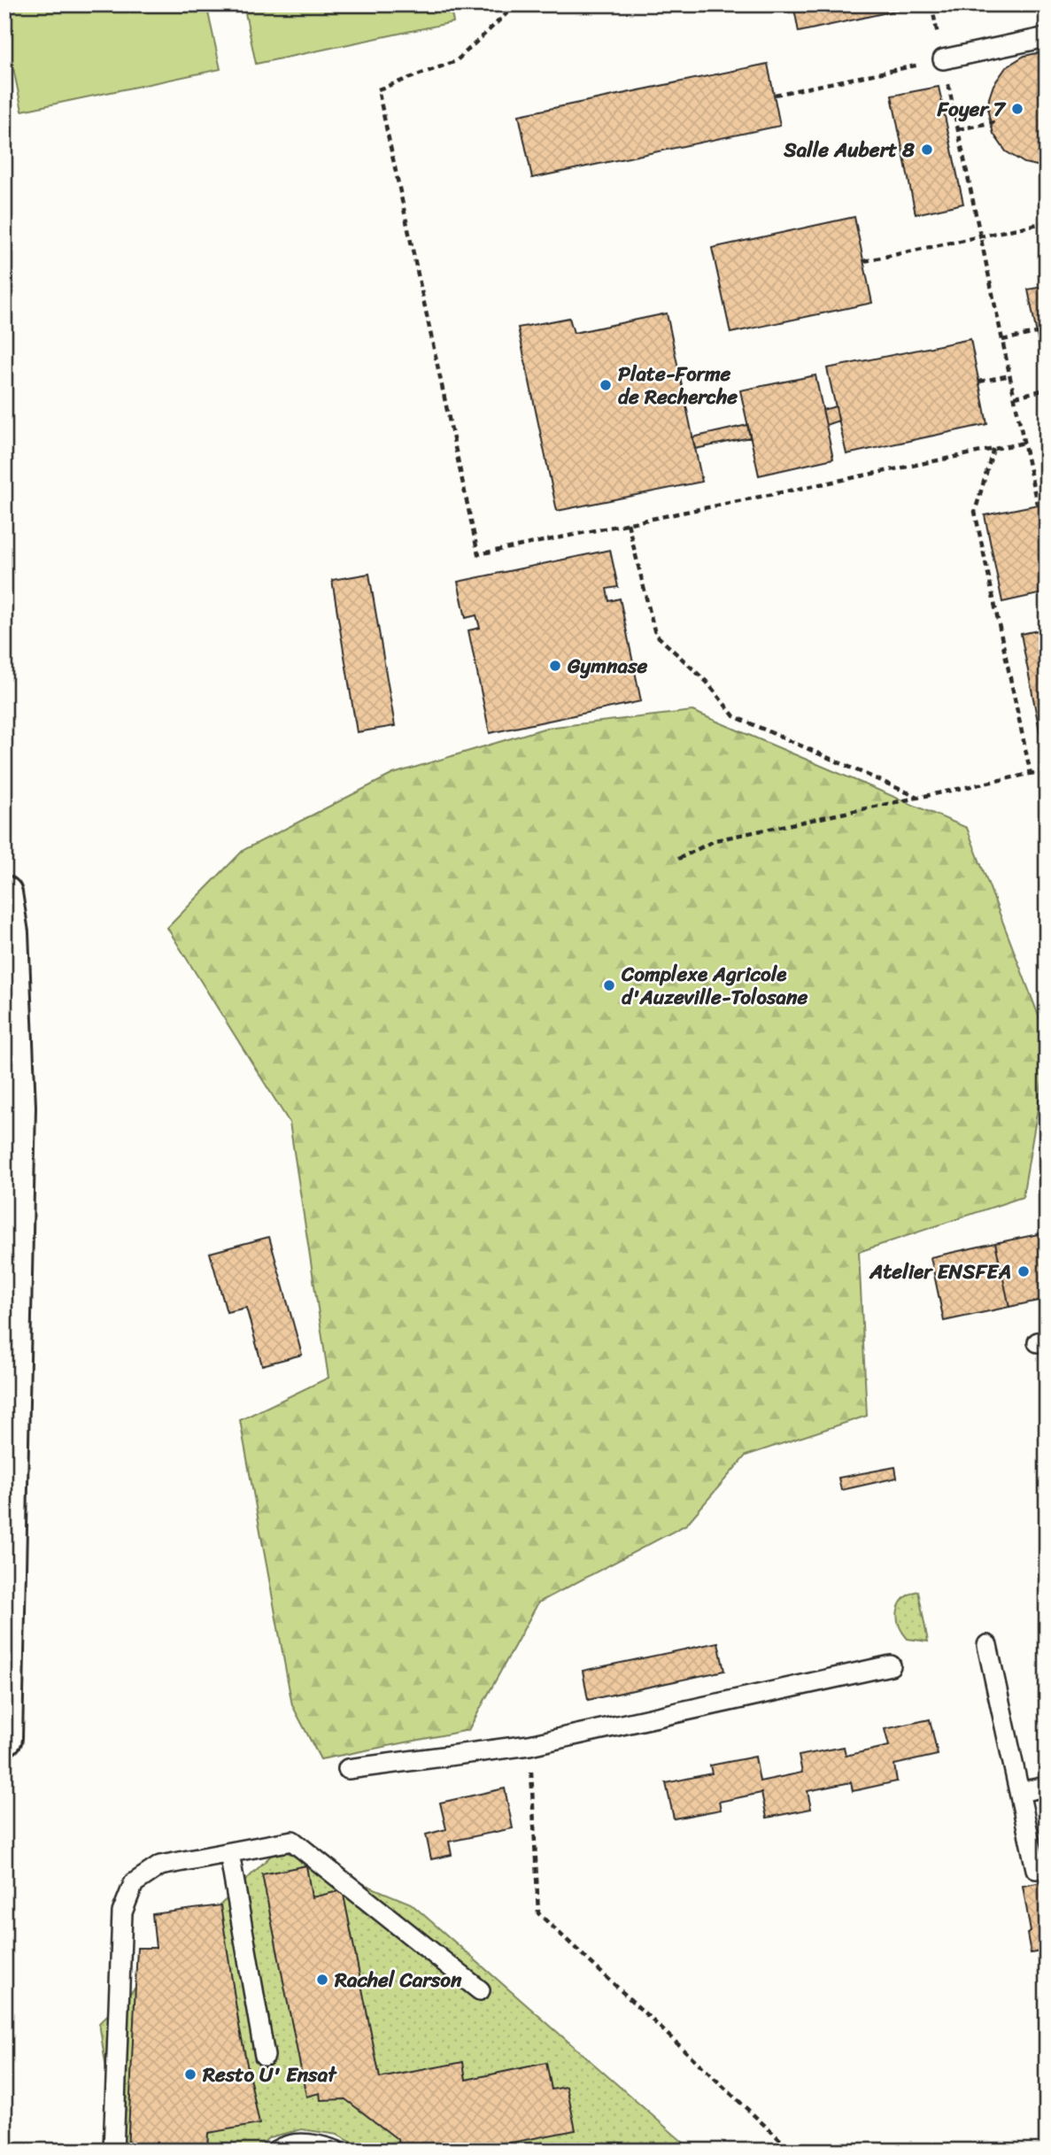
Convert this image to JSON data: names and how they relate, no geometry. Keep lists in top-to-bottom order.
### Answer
{
  "places": [
    "Foyer 7",
    "Salle Aubert 8",
    "Plate-Forme de Recherche",
    "Gymnase",
    "Complexe Agricole d'Auzeville-Tolosane",
    "Atelier ENSFEA",
    "Rachel Carson",
    "Resto U' Ensat"
  ]
}
